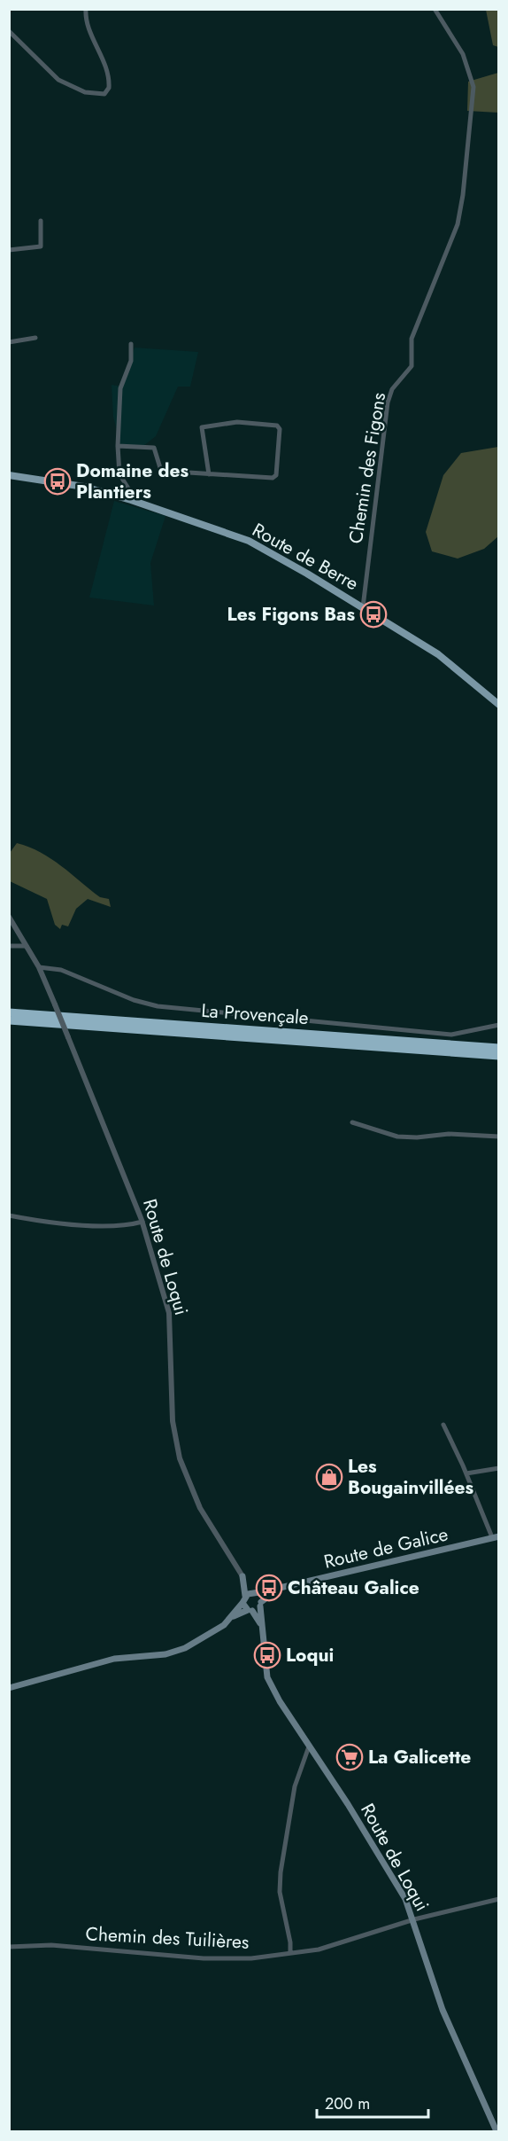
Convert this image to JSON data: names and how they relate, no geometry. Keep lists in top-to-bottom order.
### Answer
{
  "streets": {
    "highway": ["La Provençale"],
    "main road": ["Route de Berre", "Route de Loqui", "Route de Galice"],
    "street": ["Chemin des Figons", "Chemin des Tuilières"]
  },
  "crossings": [
    ["Chemin des Figons", "Route de Berre"],
    ["Route de Loqui", "Chemin des Tuilières"]
  ],
  "places": {
    "bus stop": [
      "Domaine des Plantiers",
      "Les Figons Bas",
      "Château Galice",
      "Loqui"
    ],
    "shop": ["Les Bougainvillées"],
    "supermarket": ["La Galicette"]
  },
  "scale_bar": "200 m"
}
